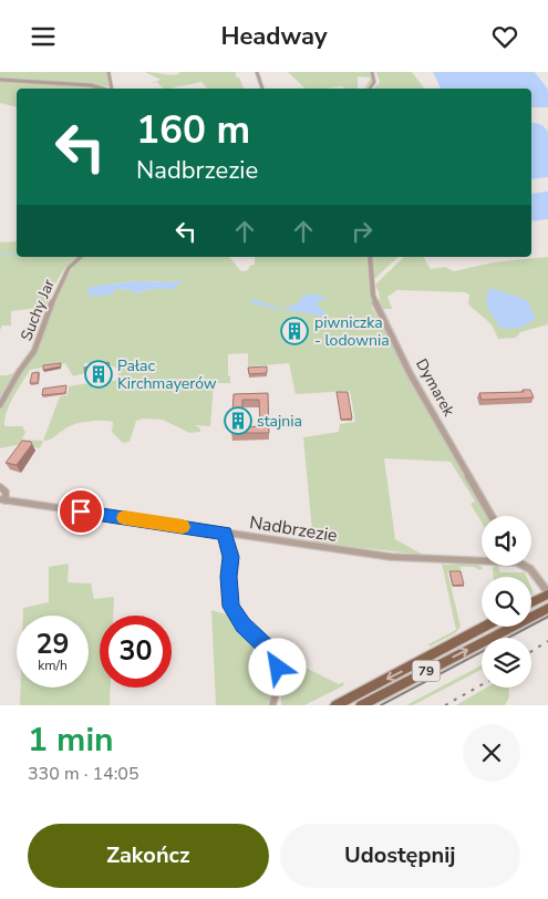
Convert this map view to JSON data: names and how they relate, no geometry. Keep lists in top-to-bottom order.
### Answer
{
  "streets": {
    "main road": ["79"],
    "street": ["Suchy Jar", "Dymarek", "Nadbrzezie"]
  },
  "places": {
    "building": ["piwniczka - lodownia", "Pałac Kirchmayerów", "stajnia"]
  },
  "page": {
    "header": "Headway",
    "turn": ["160 m", "Nadbrzezie"],
    "speed": "29 km/h",
    "limit": "30",
    "heading": ["1 min", "330 m · 14:05"],
    "buttons": ["Zakończ", "Udostępnij"]
  }
}
